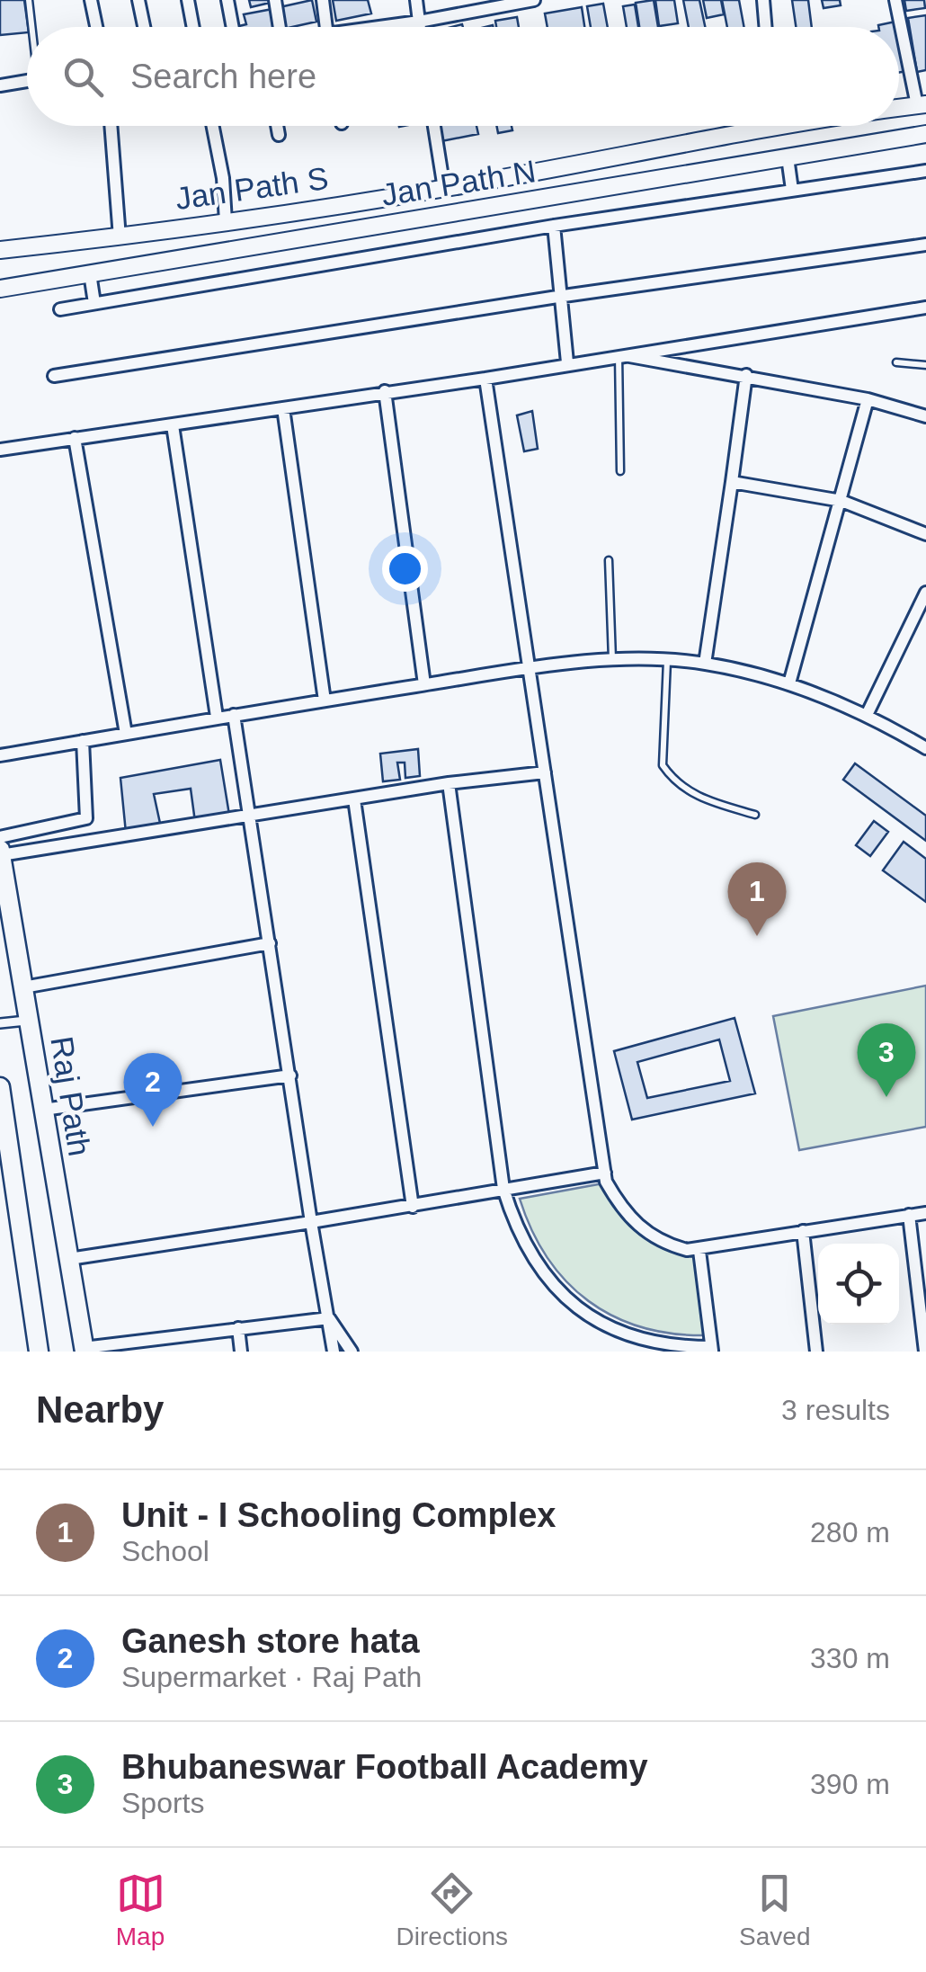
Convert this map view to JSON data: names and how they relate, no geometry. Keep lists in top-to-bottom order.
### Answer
{
  "streets": {
    "main road": ["Jan Path N", "Jan Path S", "Raj Path"]
  },
  "page": {
    "search": "Search here",
    "pins": ["1", "3", "2"],
    "heading": ["Nearby", "3 results"],
    "list": [
      {
        "mark": "1",
        "name": "Unit - I Schooling Complex",
        "note": "School",
        "value": "280 m"
      },
      {
        "mark": "2",
        "name": "Ganesh store hata",
        "note": "Supermarket · Raj Path",
        "value": "330 m"
      },
      {
        "mark": "3",
        "name": "Bhubaneswar Football Academy",
        "note": "Sports",
        "value": "390 m"
      }
    ],
    "nav": ["Map", "Directions", "Saved"]
  }
}
